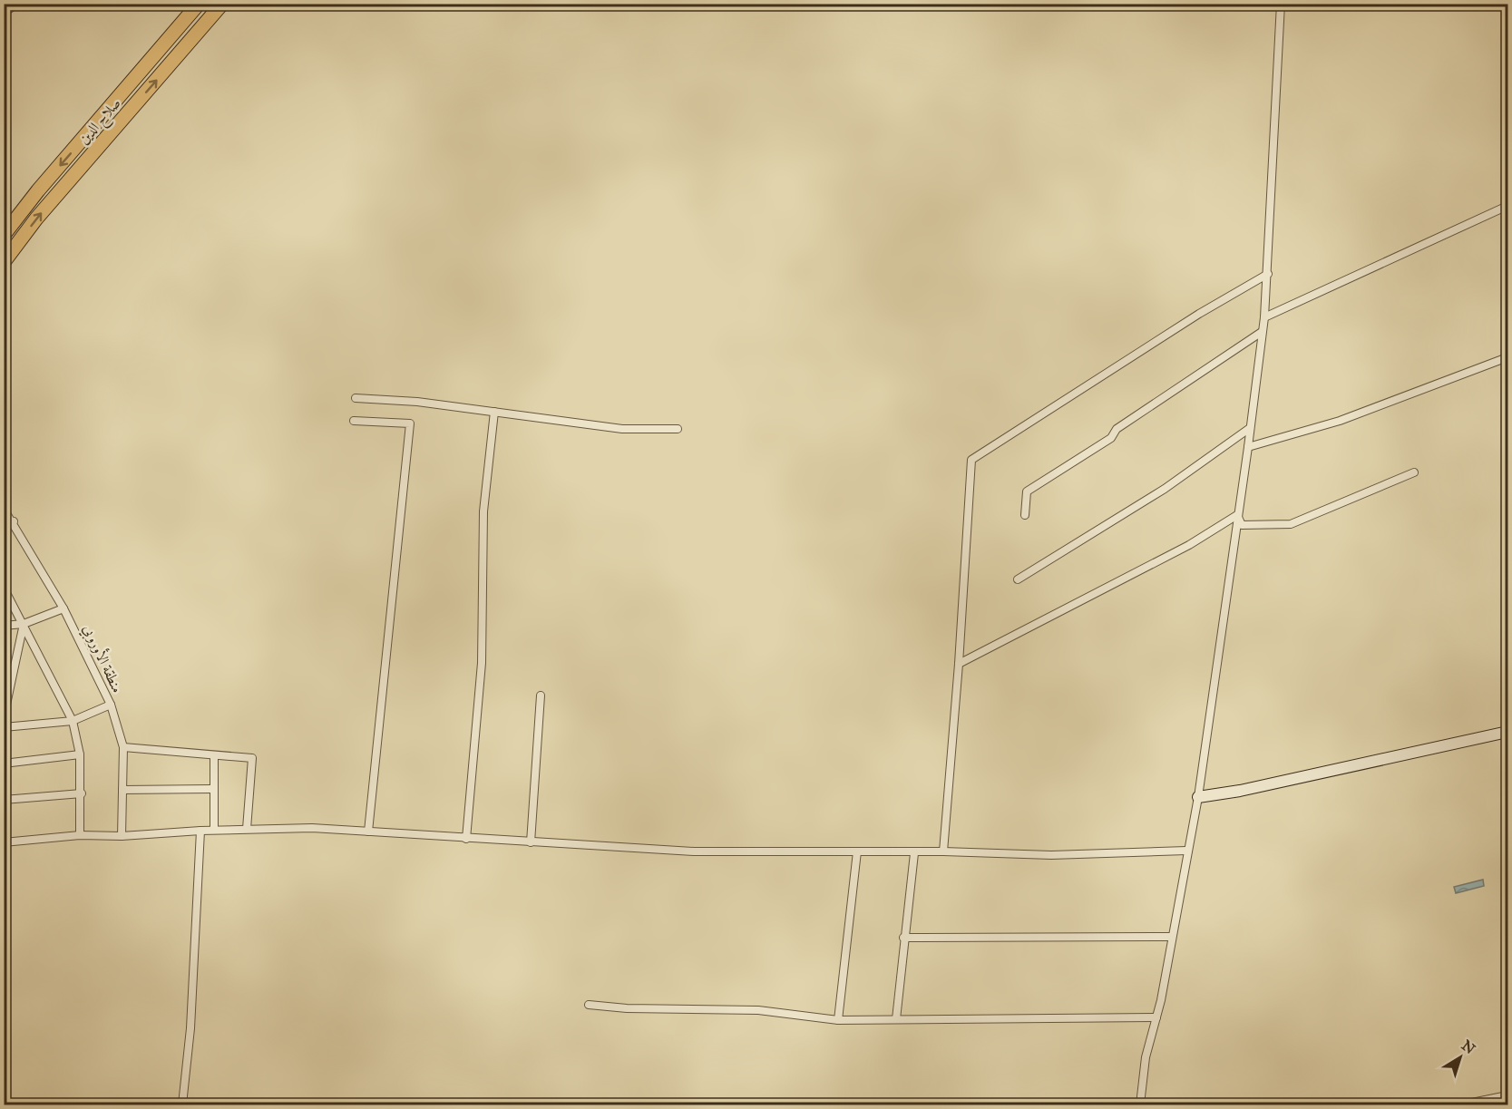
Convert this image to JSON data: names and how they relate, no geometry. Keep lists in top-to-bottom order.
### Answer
{
  "streets": {
    "highway": ["صلاح الدين"],
    "street": ["منطقة الأوروبي"]
  },
  "north": "top right"
}
